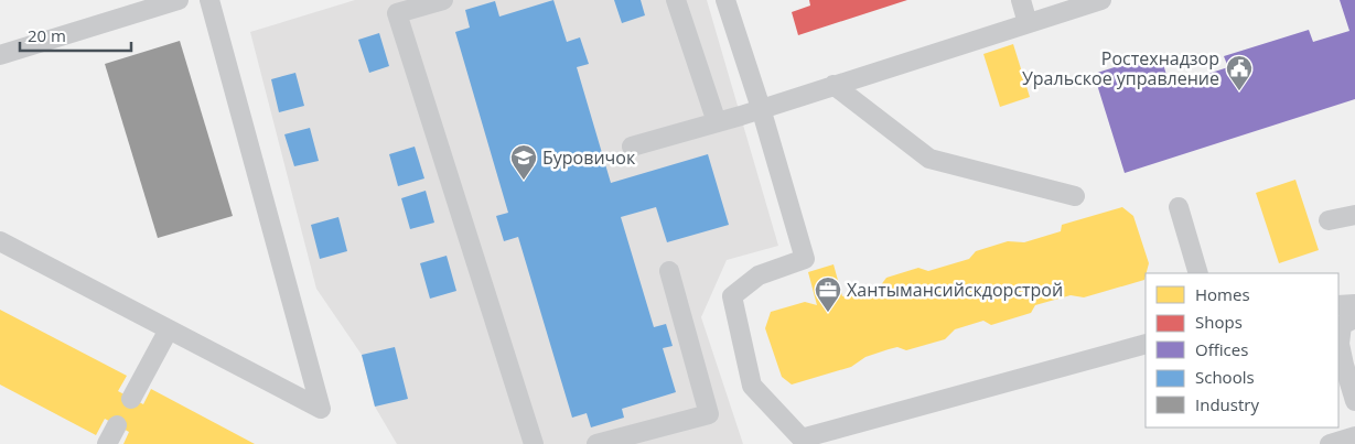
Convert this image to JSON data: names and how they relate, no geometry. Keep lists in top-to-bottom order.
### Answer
{
  "places": {
    "public building": ["Ростехнадзор Уральское управление"],
    "school or university": ["Буровичок"],
    "office": ["Хантымансийскдорстрой"]
  },
  "legend": [
    "Homes",
    "Shops",
    "Offices",
    "Schools",
    "Industry"
  ],
  "scale_bar": "20 m"
}
